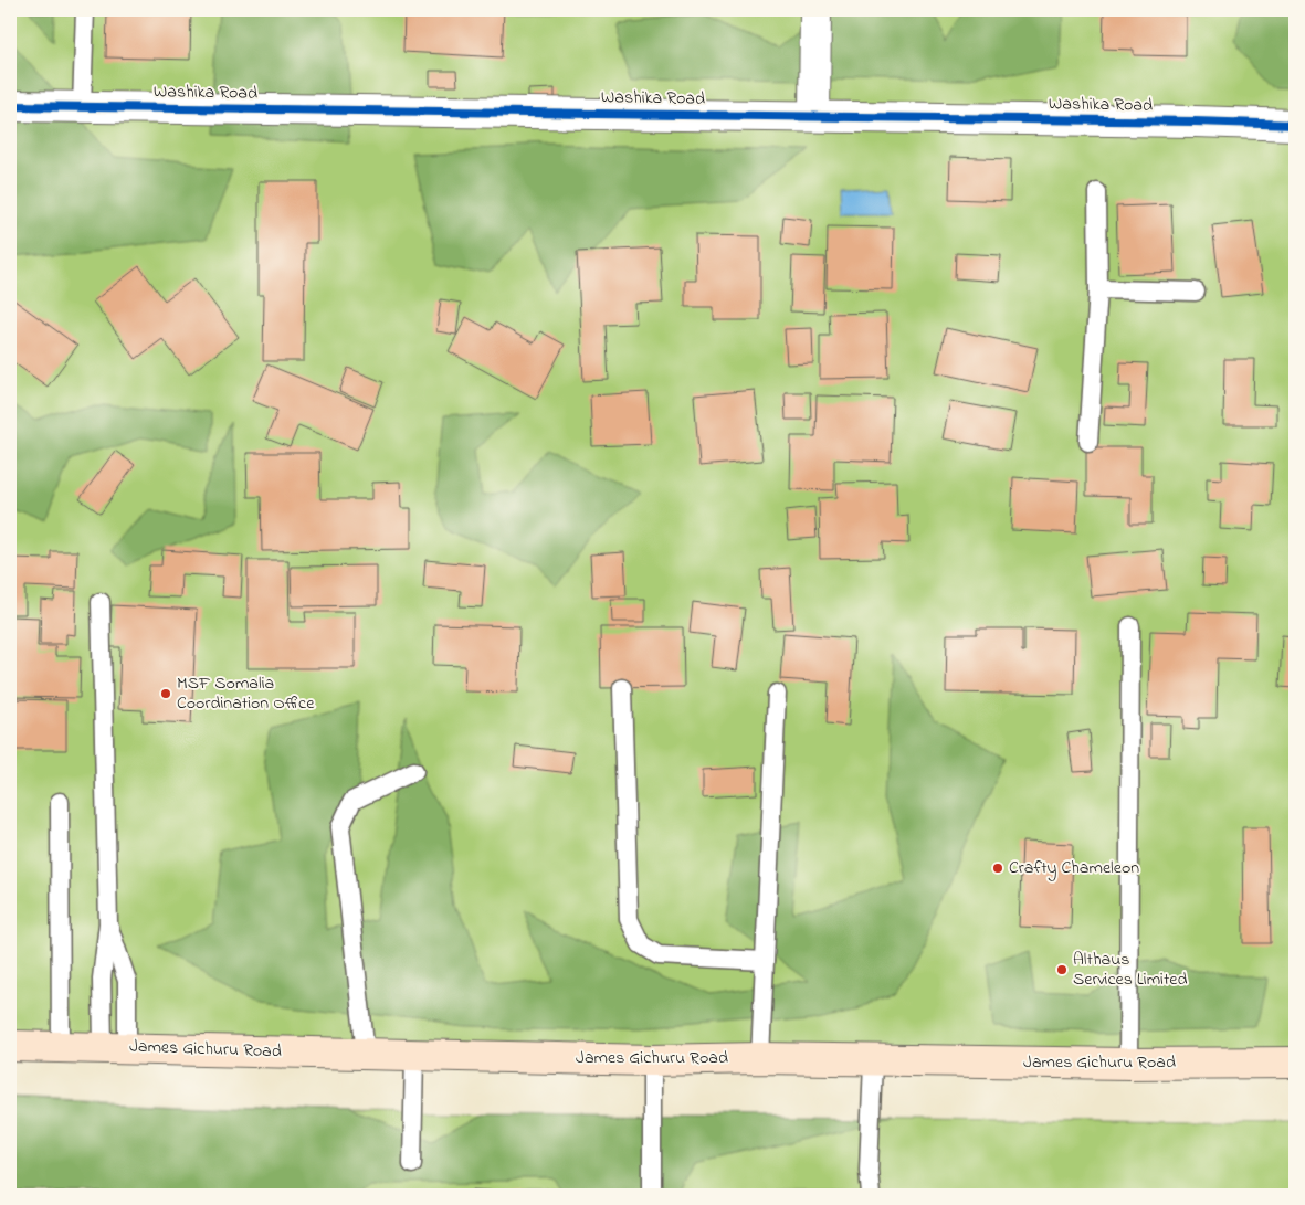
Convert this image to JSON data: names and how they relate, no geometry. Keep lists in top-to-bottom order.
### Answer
{
  "streets": {
    "main road": ["James Gichuru Road"],
    "street": ["Washika Road"]
  },
  "places": ["MSF Somalia Coordination Office", "Crafty Chameleon", "Althaus Services Limited"]
}
